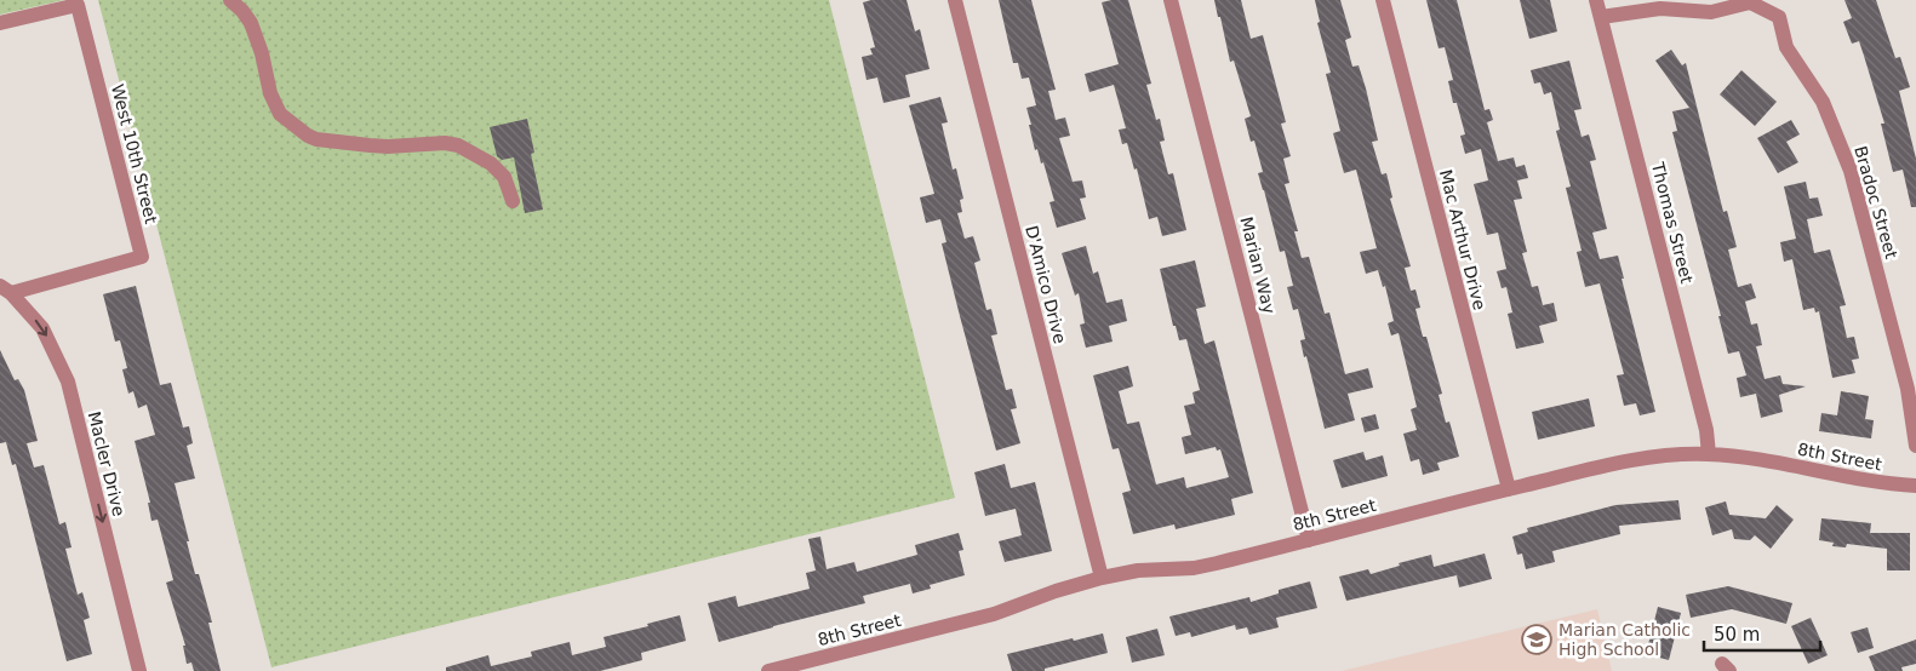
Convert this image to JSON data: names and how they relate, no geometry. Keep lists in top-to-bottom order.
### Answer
{
  "streets": {
    "street": [
      "West 10th Street",
      "Bradoc Street",
      "Thomas Street",
      "Mac Arthur Drive",
      "Marian Way",
      "D'Amico Drive",
      "8th Street",
      "Macler Drive"
    ]
  },
  "crossings": [
    ["West 10th Street", "Macler Drive"],
    ["Bradoc Street", "Thomas Street"],
    ["Thomas Street", "8th Street"],
    ["Mac Arthur Drive", "8th Street"],
    ["Marian Way", "8th Street"],
    ["D'Amico Drive", "8th Street"]
  ],
  "one_way": ["Macler Drive"],
  "places": {
    "school or university": ["Marian Catholic High School"]
  },
  "scale_bar": "50 m"
}
